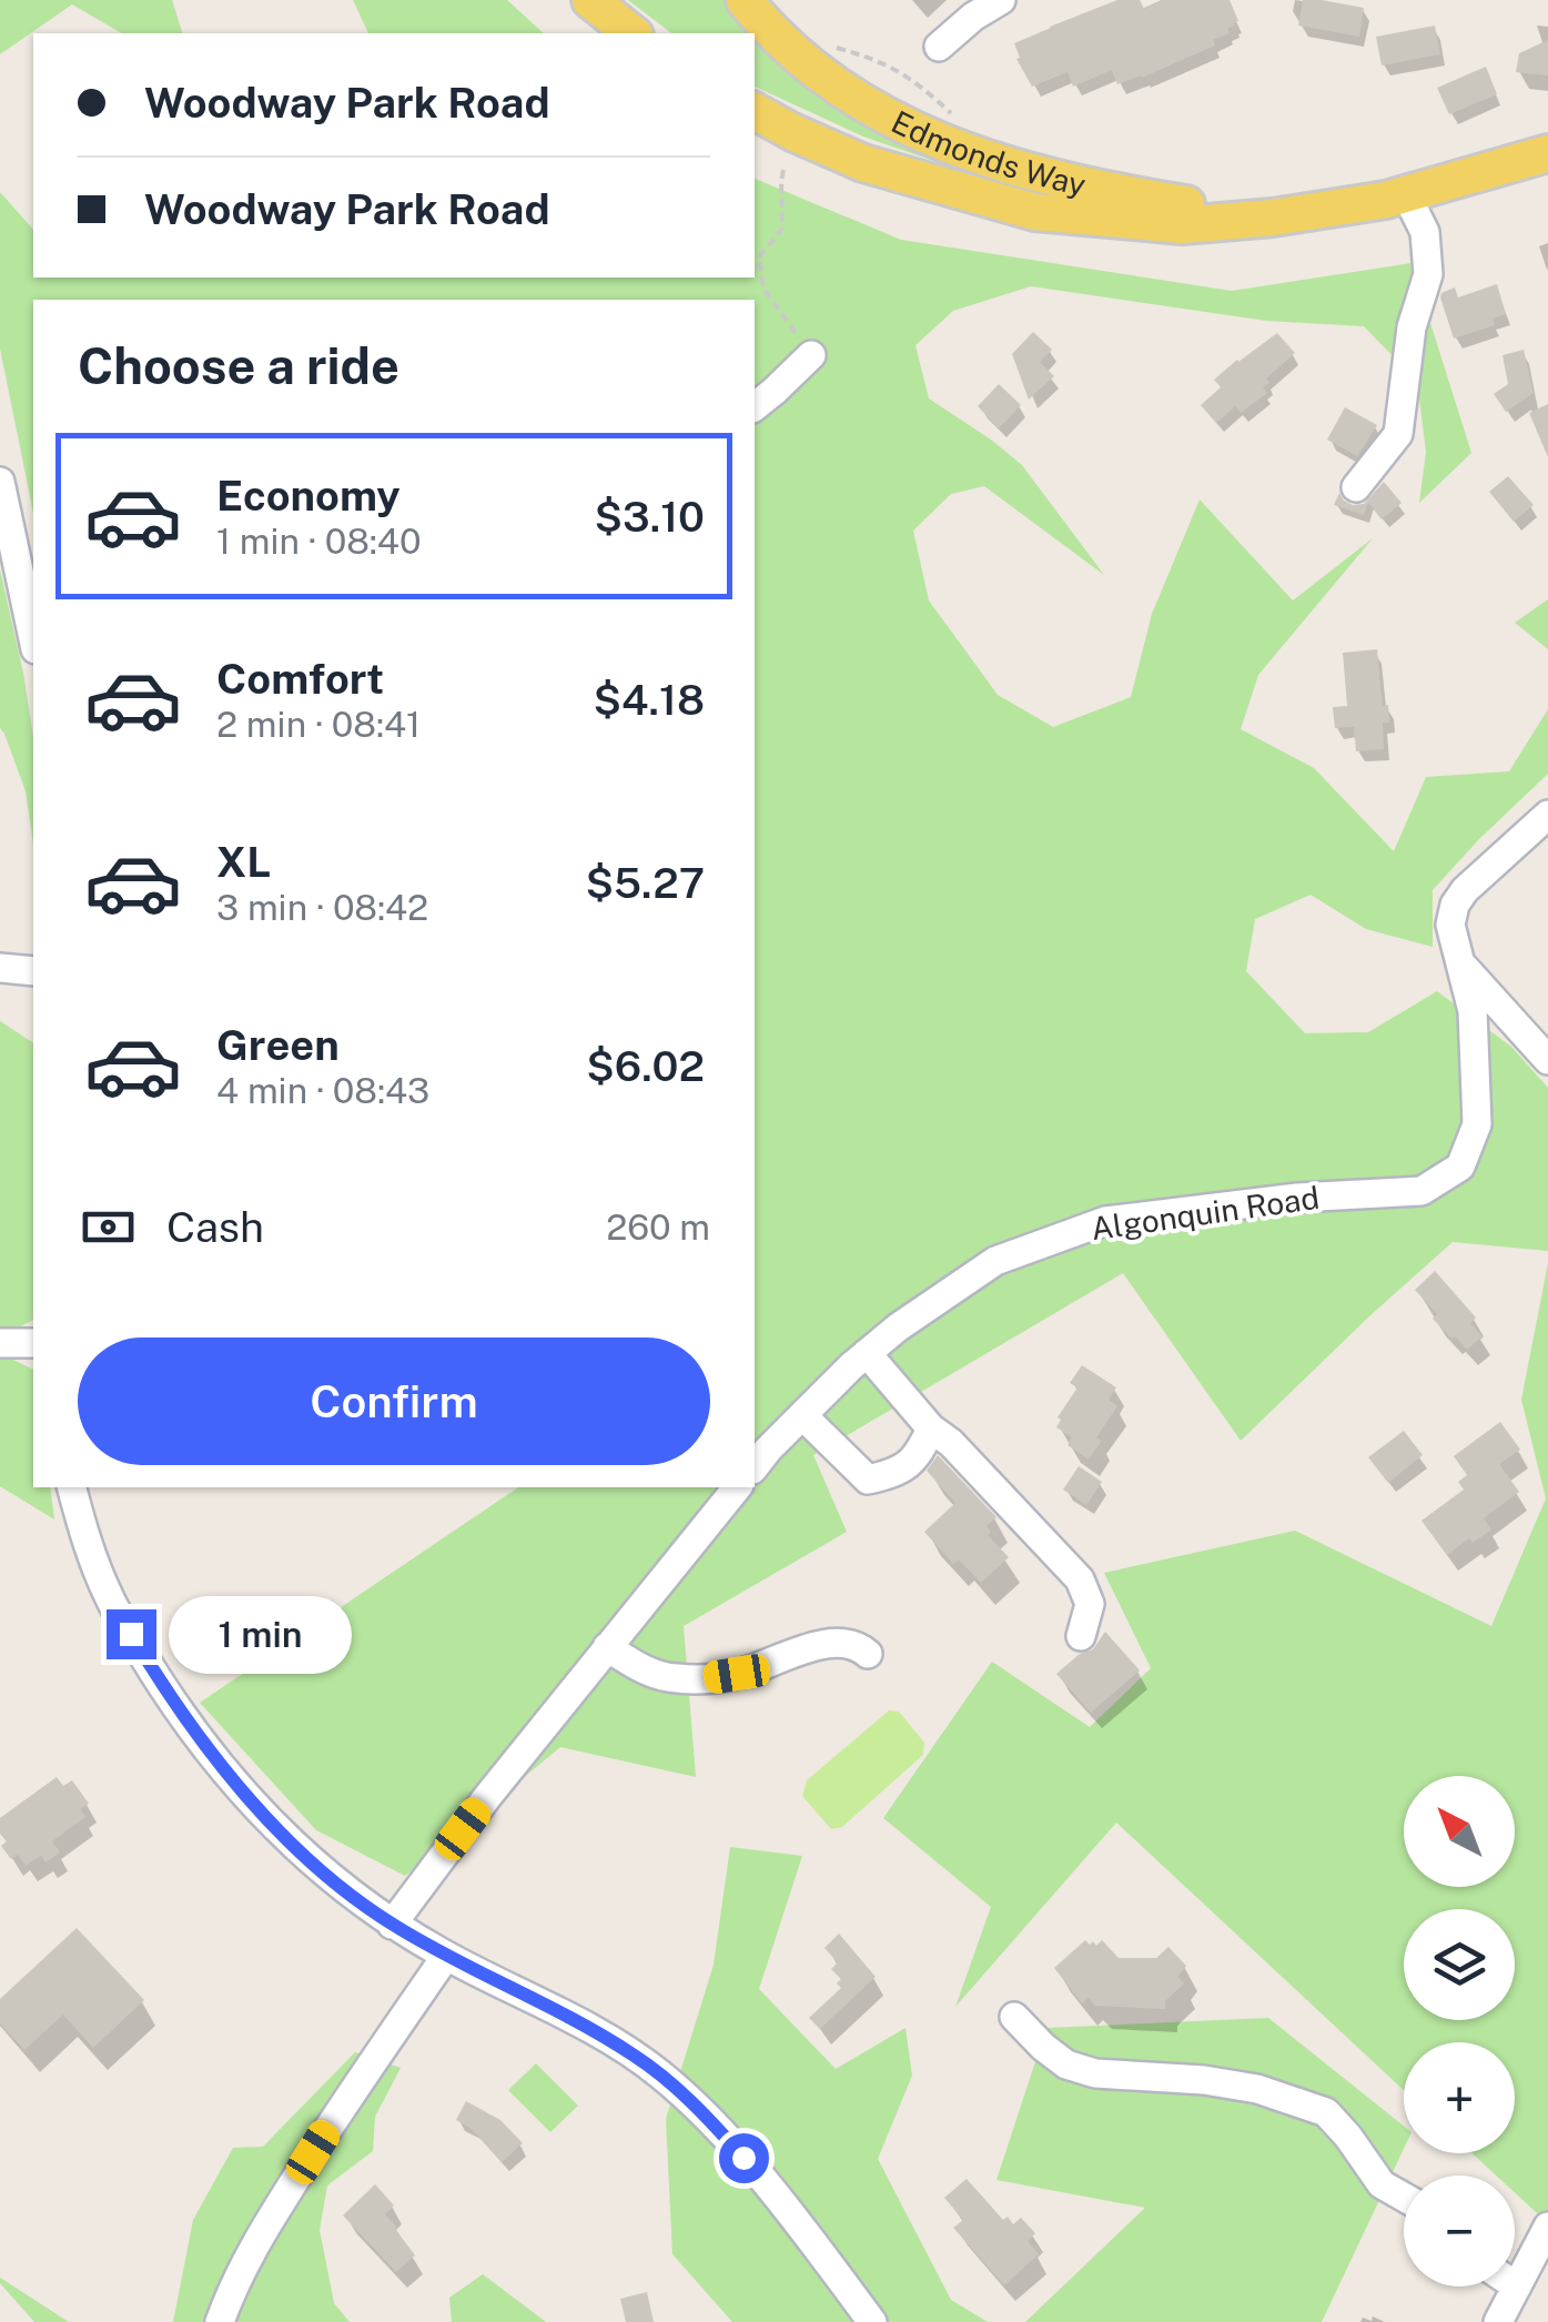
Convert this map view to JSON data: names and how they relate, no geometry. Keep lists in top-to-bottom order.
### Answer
{
  "streets": {
    "main road": ["Edmonds Way"],
    "street": ["Algonquin Road"]
  },
  "north": "top left",
  "page": {
    "banner": ["Woodway Park Road", "Woodway Park Road"],
    "heading": "Choose a ride",
    "list": [
      {
        "name": "Economy",
        "note": "1 min · 08:40",
        "value": "$3.10"
      },
      {
        "name": "Comfort",
        "note": "2 min · 08:41",
        "value": "$4.18"
      },
      {
        "name": "XL",
        "note": "3 min · 08:42",
        "value": "$5.27"
      },
      {
        "name": "Green",
        "note": "4 min · 08:43",
        "value": "$6.02"
      }
    ],
    "pay": ["Cash", "260 m"],
    "buttons": "Confirm",
    "bubble": "1 min",
    "map_buttons": ["+", "−"]
  }
}
